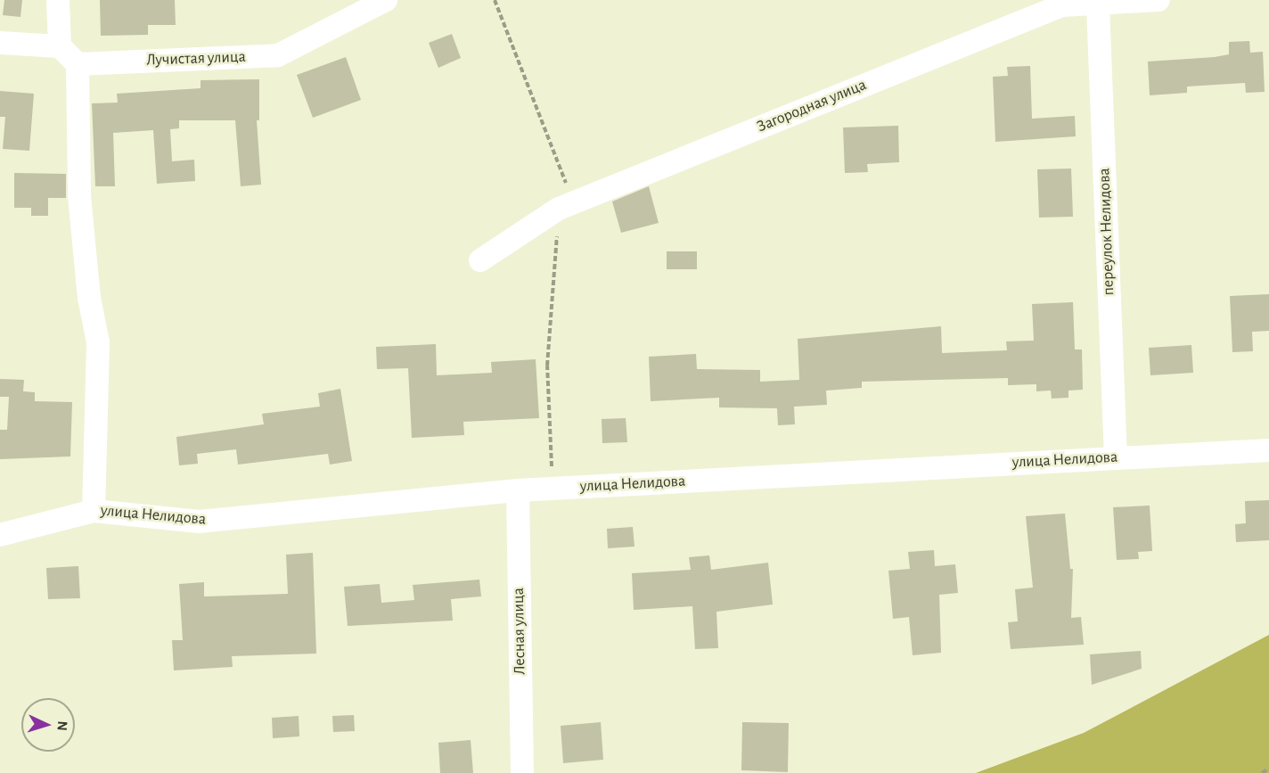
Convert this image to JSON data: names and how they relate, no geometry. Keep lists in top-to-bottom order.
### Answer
{
  "streets": {
    "street": [
      "Лучистая улица",
      "Загородная улица",
      "переулок Нелидова",
      "улица Нелидова",
      "Лесная улица"
    ]
  },
  "crossings": [
    ["Загородная улица", "переулок Нелидова"],
    ["переулок Нелидова", "улица Нелидова"],
    ["улица Нелидова", "Лесная улица"]
  ],
  "north": "right"
}
